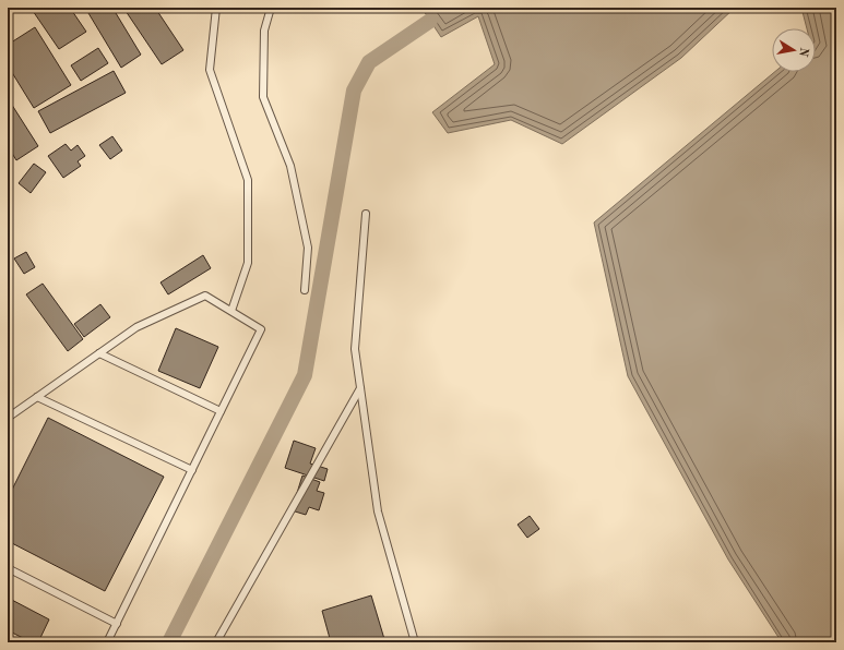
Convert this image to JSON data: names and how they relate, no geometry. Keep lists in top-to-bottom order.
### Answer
{
  "north": "right"
}
